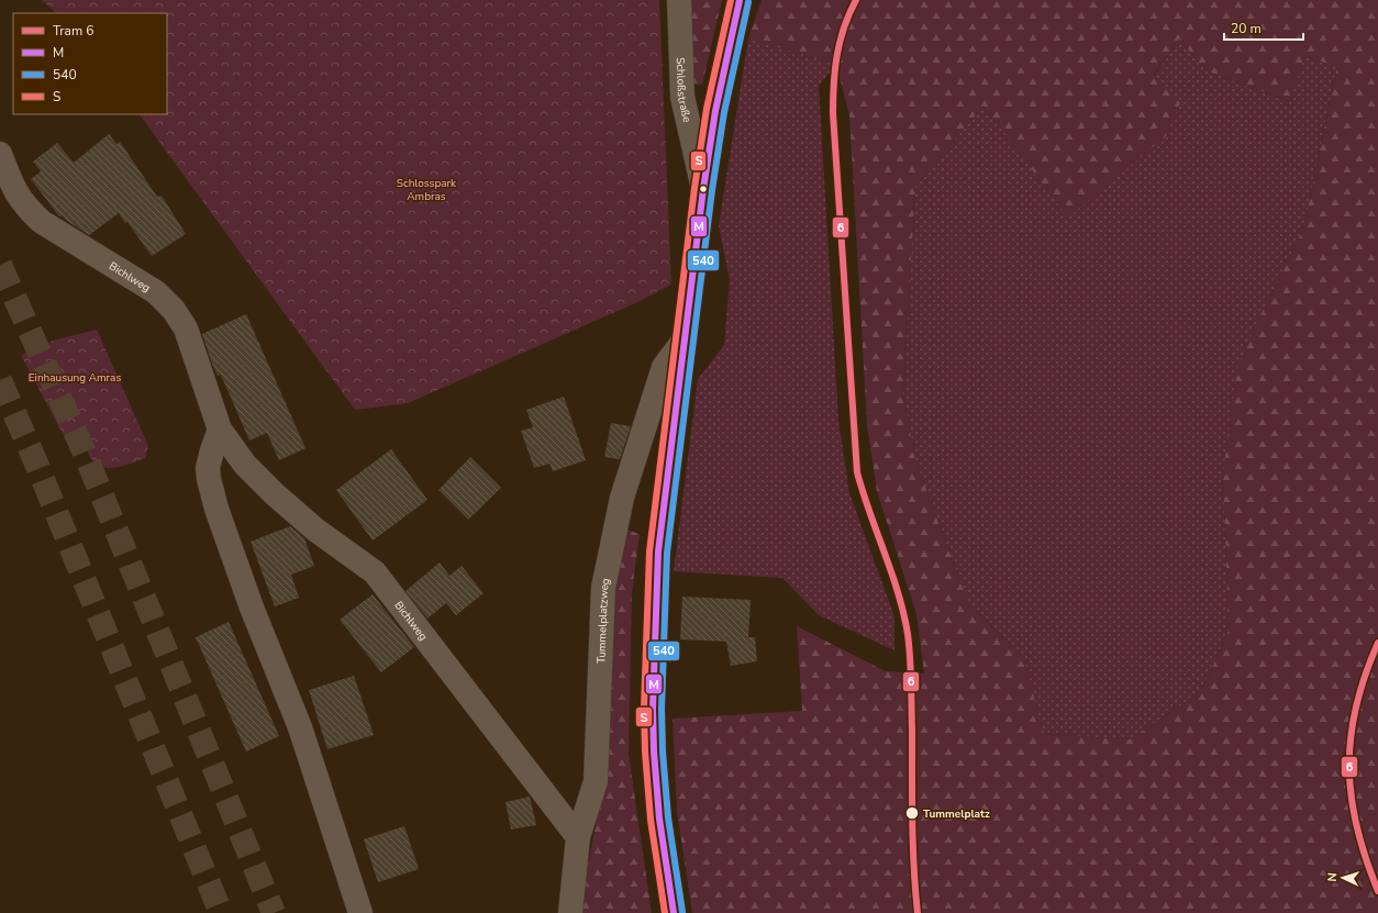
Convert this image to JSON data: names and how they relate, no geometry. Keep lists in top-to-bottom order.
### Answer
{
  "streets": {
    "street": ["Schloßstraße", "Bichlweg", "Tummelplatzweg"]
  },
  "crossings": [
    ["Schloßstraße", "Tummelplatzweg"],
    ["Bichlweg", "Tummelplatzweg"]
  ],
  "parks": ["Schlosspark Ambras", "Einhausung Amras"],
  "places": ["Tummelplatz"],
  "lines": [
    "tram line 6",
    "transit line M",
    "transit line S",
    "transit line 540"
  ],
  "legend": [
    "Tram 6",
    "M",
    "540",
    "S"
  ],
  "scale_bar": "20 m",
  "north": "left"
}
